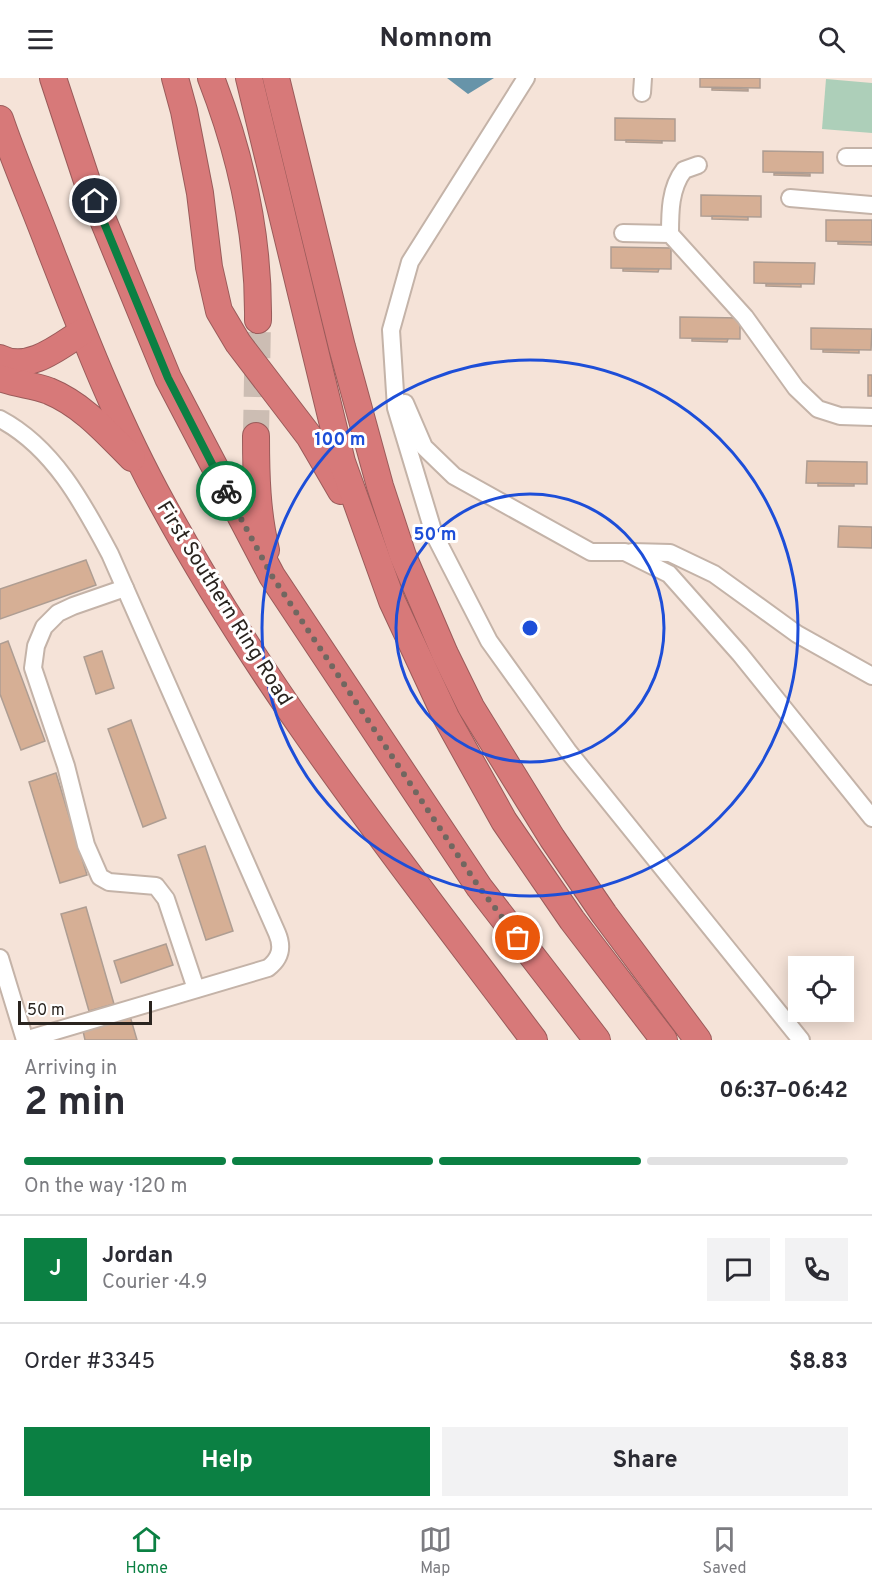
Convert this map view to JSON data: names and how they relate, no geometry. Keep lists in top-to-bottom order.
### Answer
{
  "streets": {
    "highway": ["First Southern Ring Road"]
  },
  "scale_bar": "50 m",
  "page": {
    "header": "Nomnom",
    "scale": "50 m",
    "heading": ["2 min", "Arriving in", "06:37–06:42"],
    "panel": [
      "Jordan",
      "Courier · 4.9",
      "Order #3345",
      "$8.83"
    ],
    "bar": "On the way · 120 m",
    "round": "J",
    "buttons": ["Help", "Share"],
    "tabs": ["Home", "Map", "Saved"]
  },
  "rings": ["100 m", "50 m"]
}
